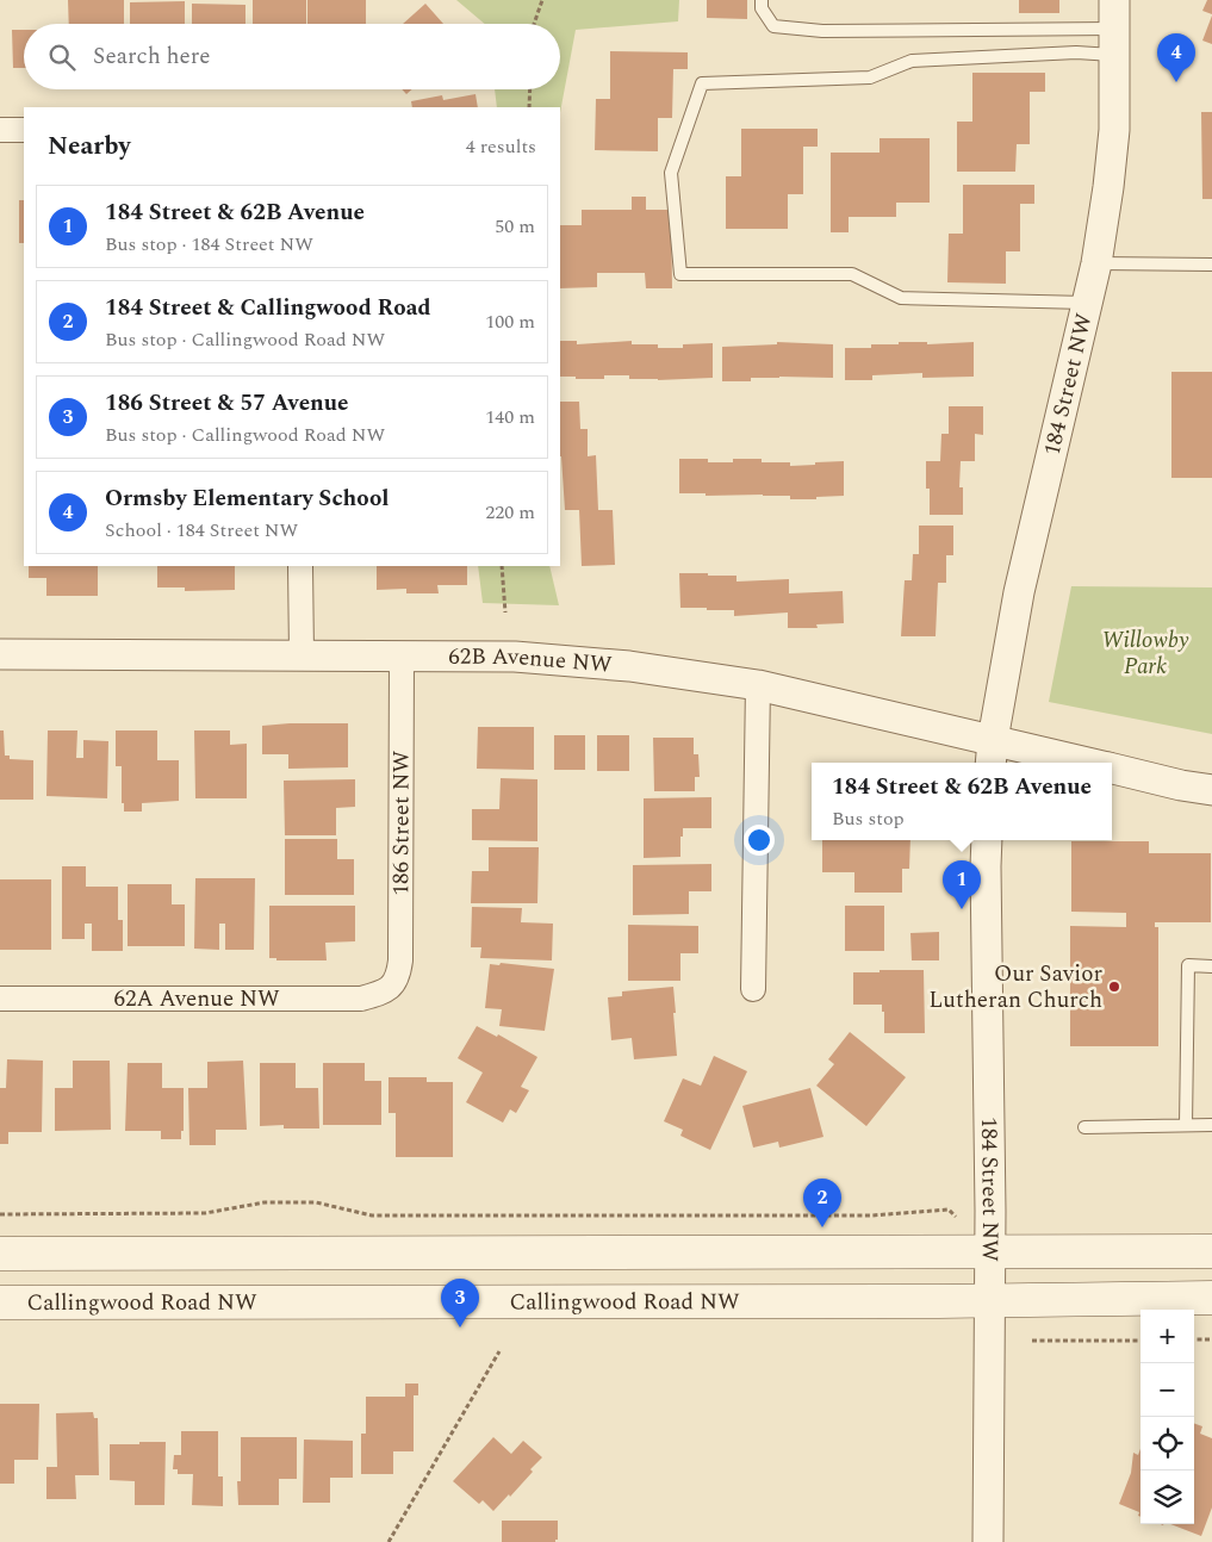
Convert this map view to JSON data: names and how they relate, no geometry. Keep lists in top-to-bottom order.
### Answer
{
  "streets": {
    "main road": ["Callingwood Road NW"],
    "street": [
      "184 Street NW",
      "62B Avenue NW",
      "186 Street NW",
      "62A Avenue NW"
    ]
  },
  "crossings": [
    ["184 Street NW", "62B Avenue NW"],
    ["184 Street NW", "Callingwood Road NW"],
    ["62B Avenue NW", "186 Street NW"],
    ["186 Street NW", "62A Avenue NW"]
  ],
  "parks": ["Willowby Park"],
  "places": ["Our Savior Lutheran Church"],
  "page": {
    "search": "Search here",
    "pins": [
      "4",
      "1",
      "2",
      "3"
    ],
    "heading": ["Nearby", "4 results"],
    "list": [
      {
        "mark": "1",
        "name": "184 Street & 62B Avenue",
        "note": "Bus stop · 184 Street NW",
        "value": "50 m"
      },
      {
        "mark": "2",
        "name": "184 Street & Callingwood Road",
        "note": "Bus stop · Callingwood Road NW",
        "value": "100 m"
      },
      {
        "mark": "3",
        "name": "186 Street & 57 Avenue",
        "note": "Bus stop · Callingwood Road NW",
        "value": "140 m"
      },
      {
        "mark": "4",
        "name": "Ormsby Elementary School",
        "note": "School · 184 Street NW",
        "value": "220 m"
      }
    ],
    "popup": ["184 Street & 62B Avenue", "Bus stop"],
    "map_buttons": ["+", "−"]
  }
}
